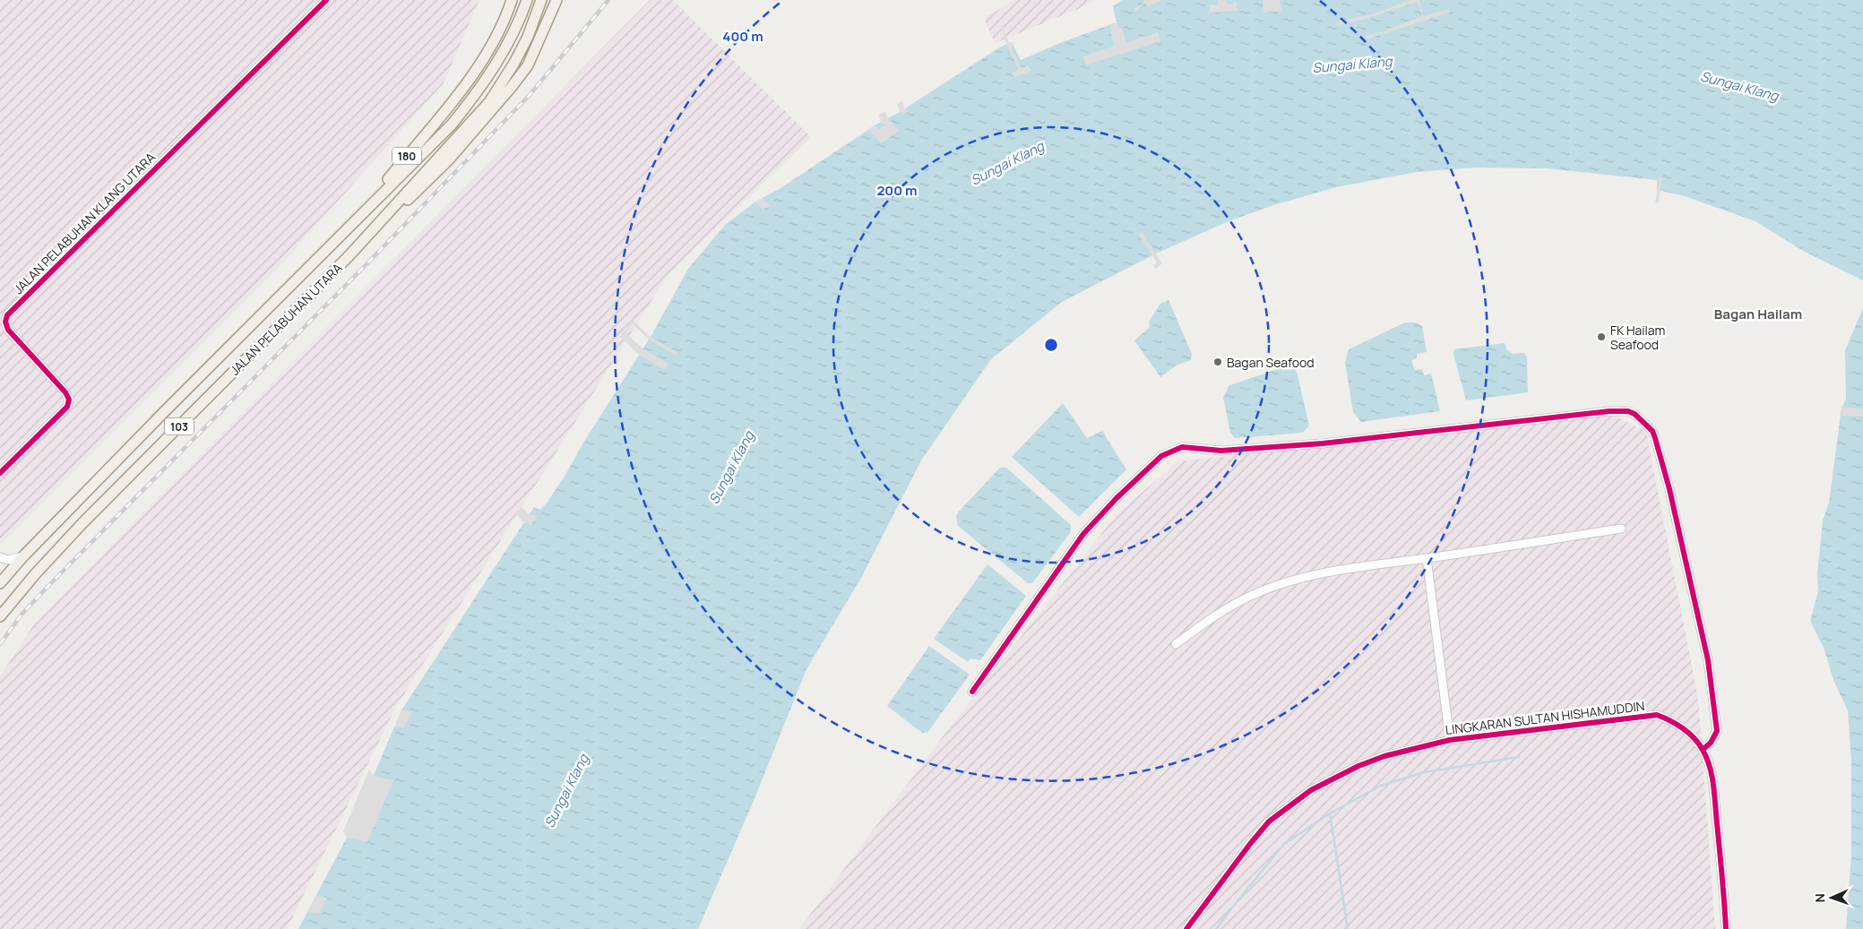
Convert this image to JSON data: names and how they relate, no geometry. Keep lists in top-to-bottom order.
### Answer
{
  "streets": {
    "main road": ["180", "JALAN PELABUHAN UTARA", "103"],
    "street": ["JALAN PELABUHAN KLANG UTARA", "LINGKARAN SULTAN HISHAMUDDIN"]
  },
  "crossings": [
    ["180", "JALAN PELABUHAN UTARA"]
  ],
  "districts": ["Bagan Hailam"],
  "water": ["Sungai Klang"],
  "places": ["FK Hailam Seafood", "Bagan Seafood"],
  "north": "left",
  "rings": ["400 m", "200 m"]
}
